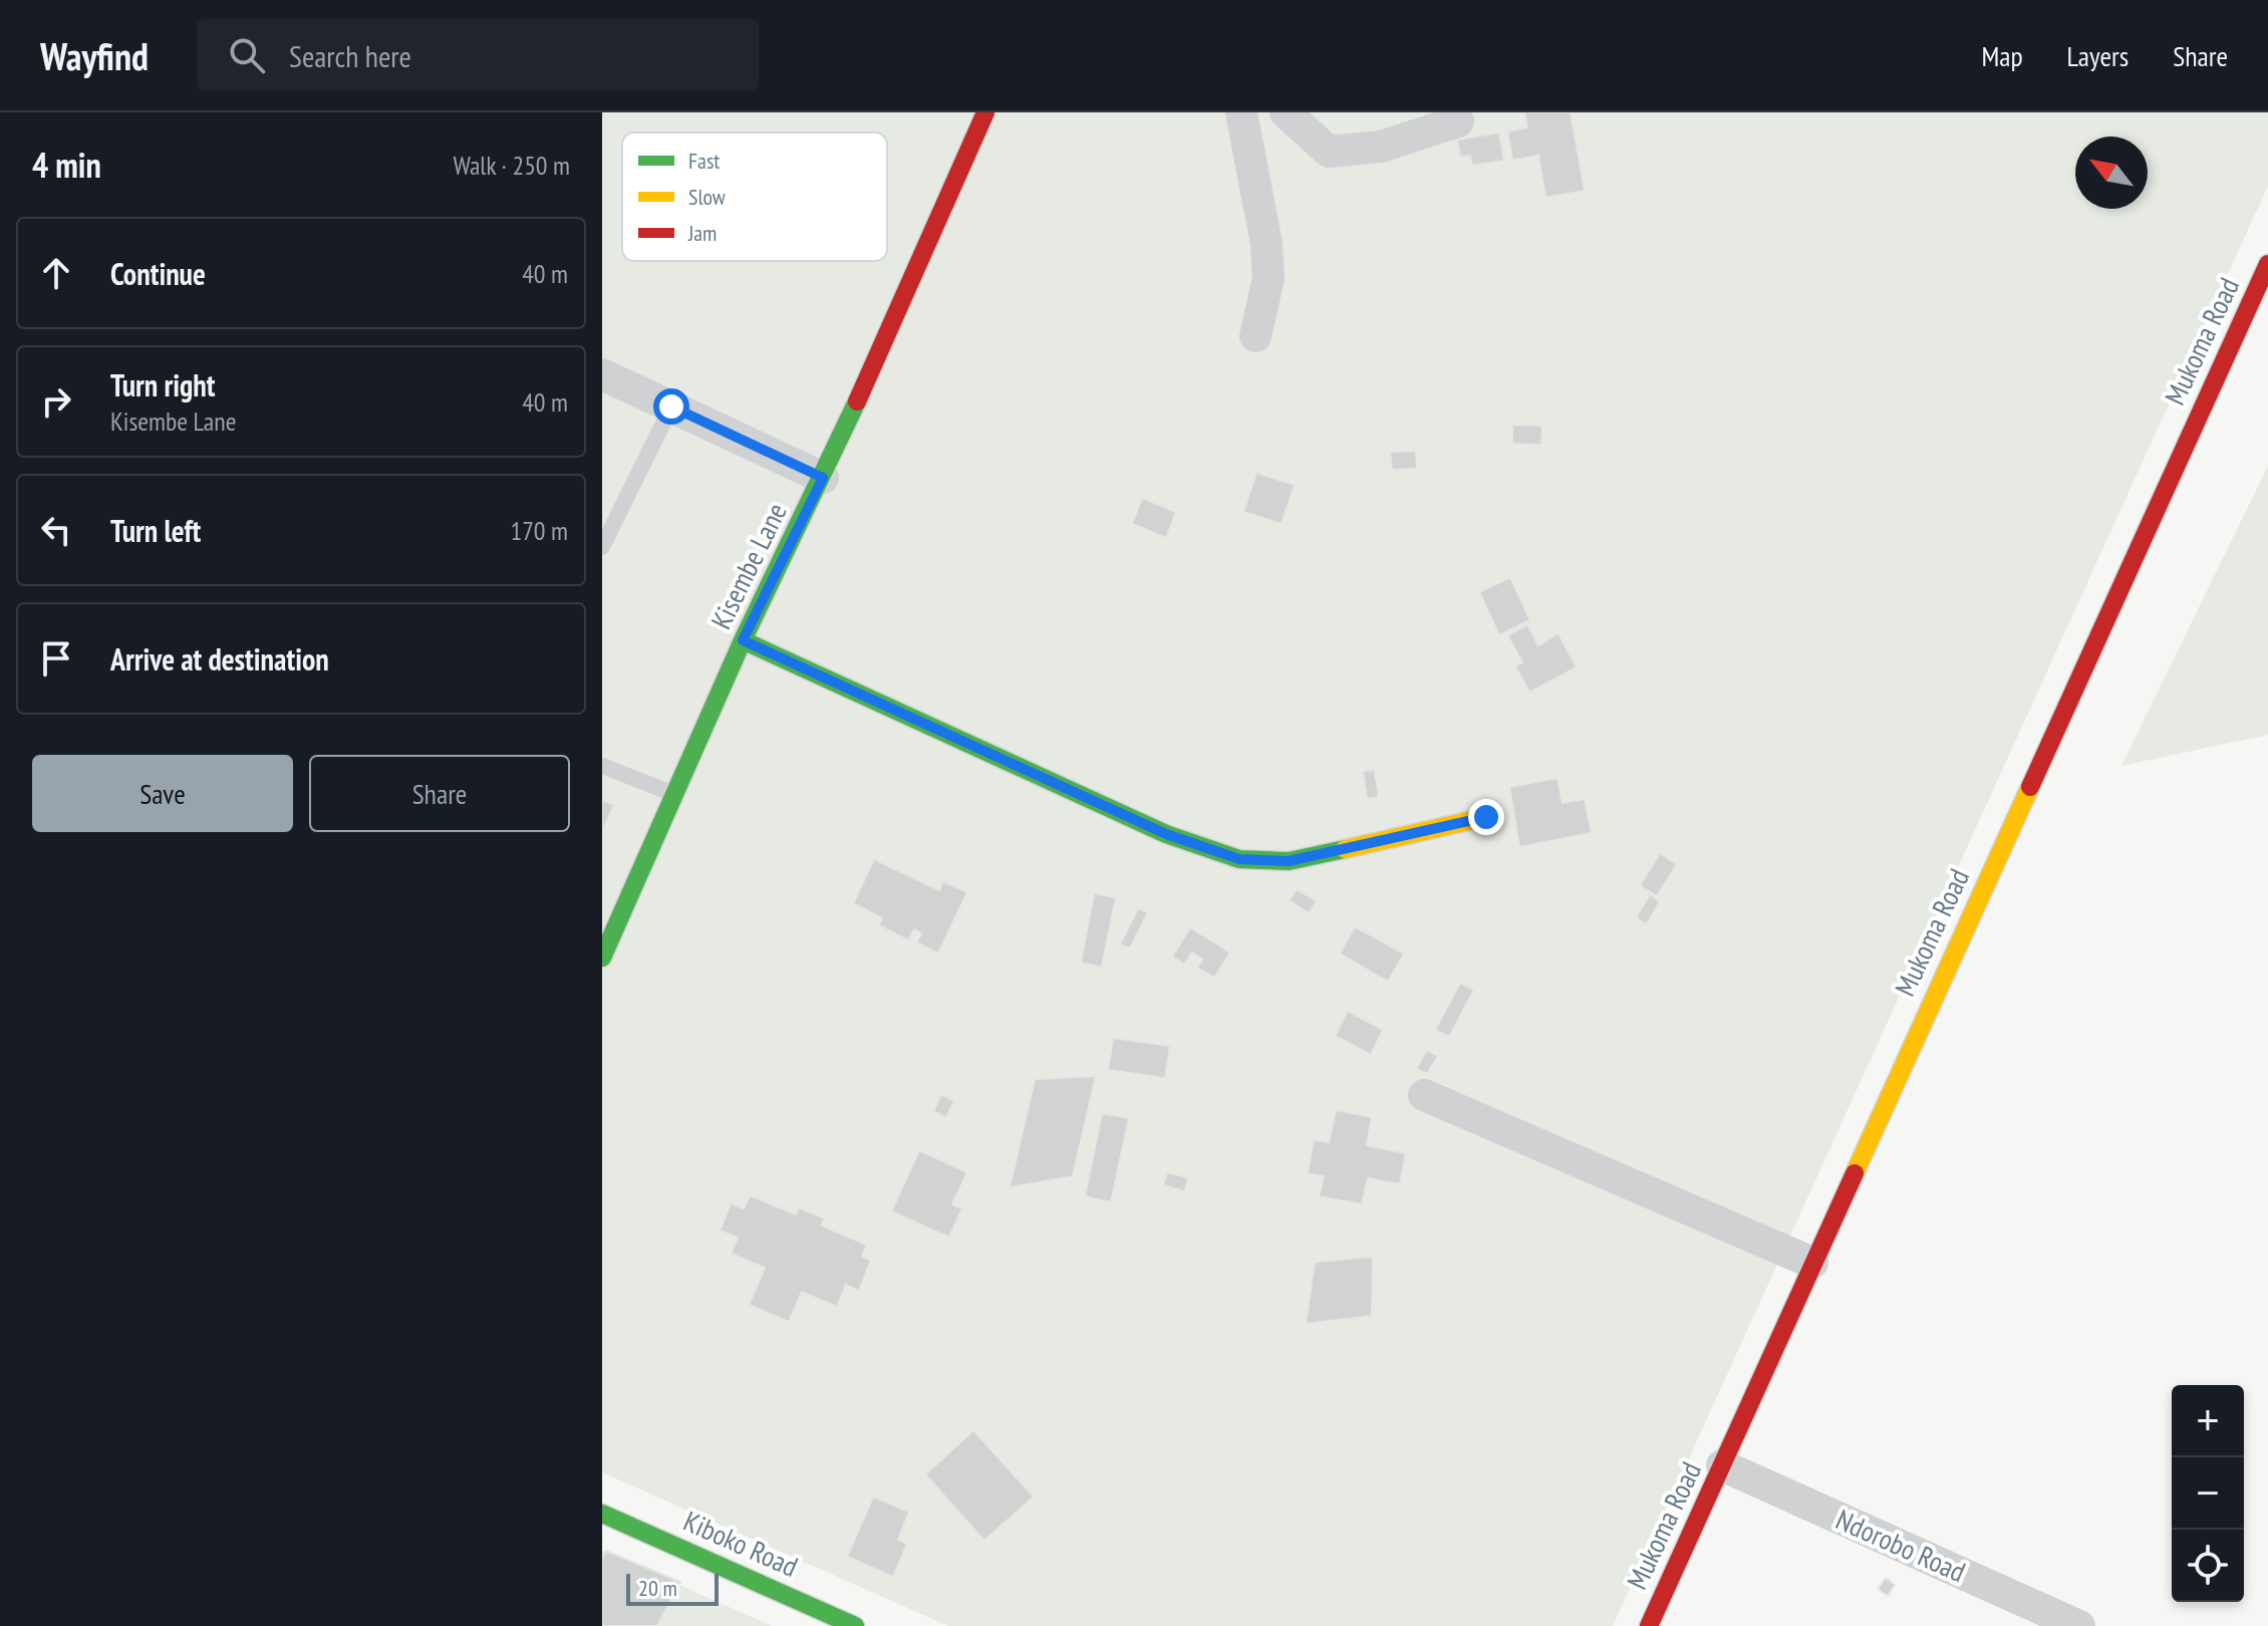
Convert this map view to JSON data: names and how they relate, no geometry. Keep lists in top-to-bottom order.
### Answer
{
  "streets": {
    "street": [
      "Mukoma Road",
      "Kisembe Lane",
      "Kiboko Road",
      "Ndorobo Road"
    ]
  },
  "crossings": [
    ["Mukoma Road", "Ndorobo Road"]
  ],
  "legend": ["Fast", "Slow", "Jam"],
  "scale_bar": "20 m",
  "north": "top left",
  "page": {
    "header": "Wayfind",
    "search": "Search here",
    "nav": ["Map", "Layers", "Share"],
    "heading": ["4 min", "Walk · 250 m"],
    "list": [
      ["Continue", "40 m"],
      ["Turn right", "Kisembe Lane", "40 m"],
      ["Turn left", "170 m"],
      "Arrive at destination"
    ],
    "buttons": ["Save", "Share"],
    "map_buttons": ["+", "−"],
    "scale": "20 m"
  }
}
